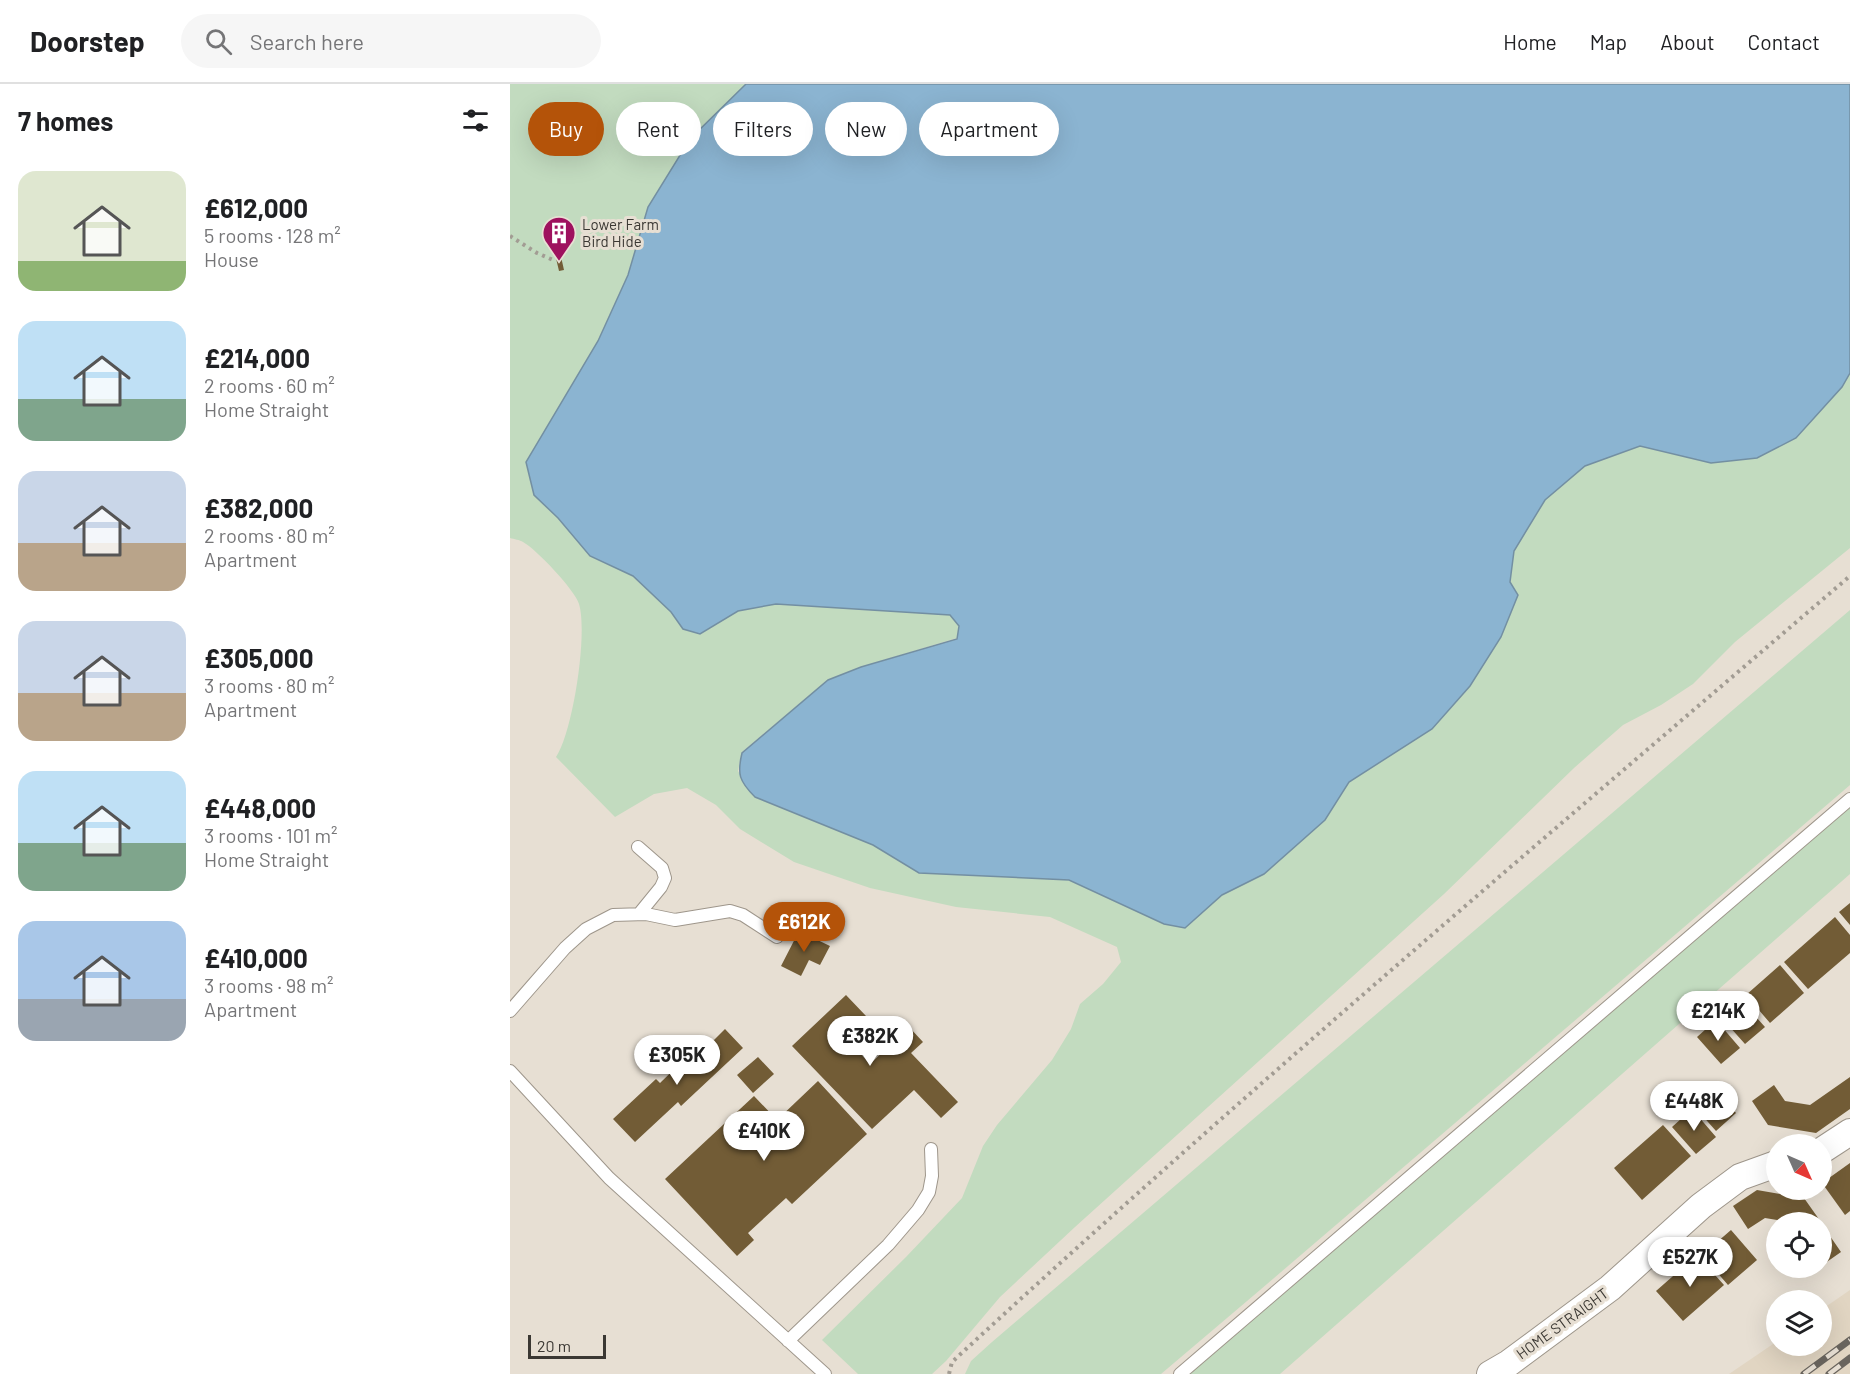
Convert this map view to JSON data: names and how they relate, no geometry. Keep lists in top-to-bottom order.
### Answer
{
  "streets": {
    "street": ["HOME STRAIGHT"]
  },
  "places": {
    "building": ["Lower Farm Bird Hide"]
  },
  "scale_bar": "20 m",
  "north": "bottom right",
  "page": {
    "header": "Doorstep",
    "search": "Search here",
    "nav": [
      "Home",
      "Map",
      "About",
      "Contact"
    ],
    "heading": "7 homes",
    "chip": [
      "Buy",
      "Rent",
      "Filters",
      "New",
      "Apartment"
    ],
    "list": [
      {
        "name": "£612,000",
        "note": "5 rooms · 128 m² · House"
      },
      {
        "name": "£214,000",
        "note": "2 rooms · 60 m² · Home Straight"
      },
      {
        "name": "£382,000",
        "note": "2 rooms · 80 m² · Apartment"
      },
      {
        "name": "£305,000",
        "note": "3 rooms · 80 m² · Apartment"
      },
      {
        "name": "£448,000",
        "note": "3 rooms · 101 m² · Home Straight"
      },
      {
        "name": "£410,000",
        "note": "3 rooms · 98 m² · Apartment"
      }
    ],
    "price": [
      "£612K",
      "£214K",
      "£382K",
      "£305K",
      "£448K",
      "£410K",
      "£527K"
    ],
    "scale": "20 m"
  }
}
